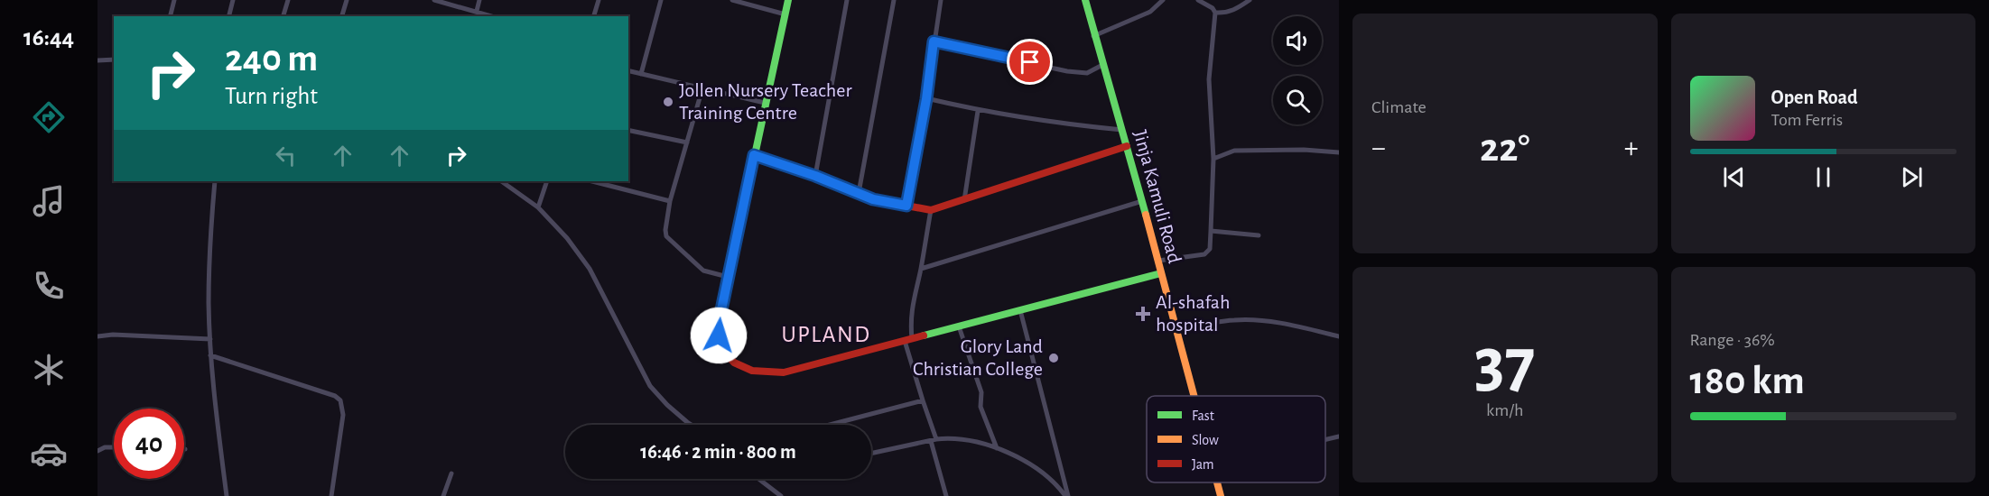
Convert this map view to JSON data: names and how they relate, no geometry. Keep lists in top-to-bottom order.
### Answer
{
  "streets": {
    "street": ["Jinja Kamuli Road"]
  },
  "districts": ["UPLAND"],
  "places": {
    "other": ["Jollen Nursery Teacher Training Centre", "Glory Land Christian College"],
    "health": ["Al-shafah hospital"]
  },
  "legend": ["Fast", "Slow", "Jam"],
  "page": {
    "tabs": "16:44",
    "tile": [
      "Climate",
      ["37", "km/h"],
      ["Range · 36%", "180 km"]
    ],
    "turn": ["240 m", "Turn right"],
    "song": ["Open Road", "Tom Ferris"],
    "heat": ["−", "22°", "+"],
    "limit": "40",
    "trip": "16:46 · 2 min · 800 m"
  }
}
